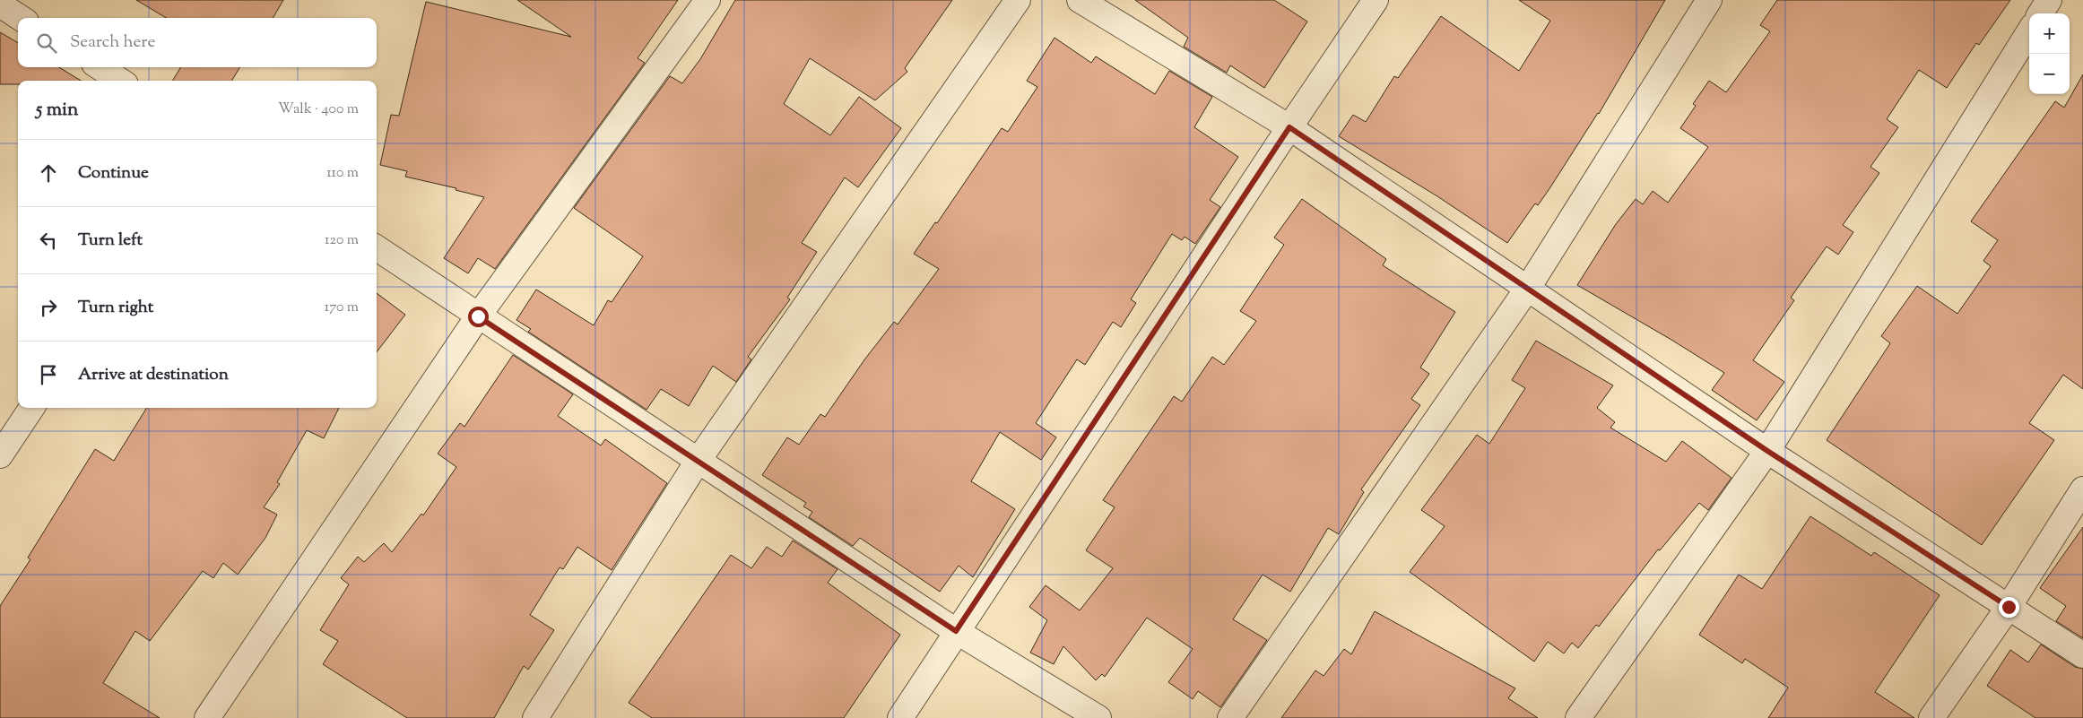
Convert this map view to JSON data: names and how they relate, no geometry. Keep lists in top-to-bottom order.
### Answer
{
  "page": {
    "map_buttons": ["+", "−"],
    "search": "Search here",
    "heading": ["5 min", "Walk · 400 m"],
    "list": [
      ["Continue", "110 m"],
      ["Turn left", "120 m"],
      ["Turn right", "170 m"],
      "Arrive at destination"
    ]
  }
}
